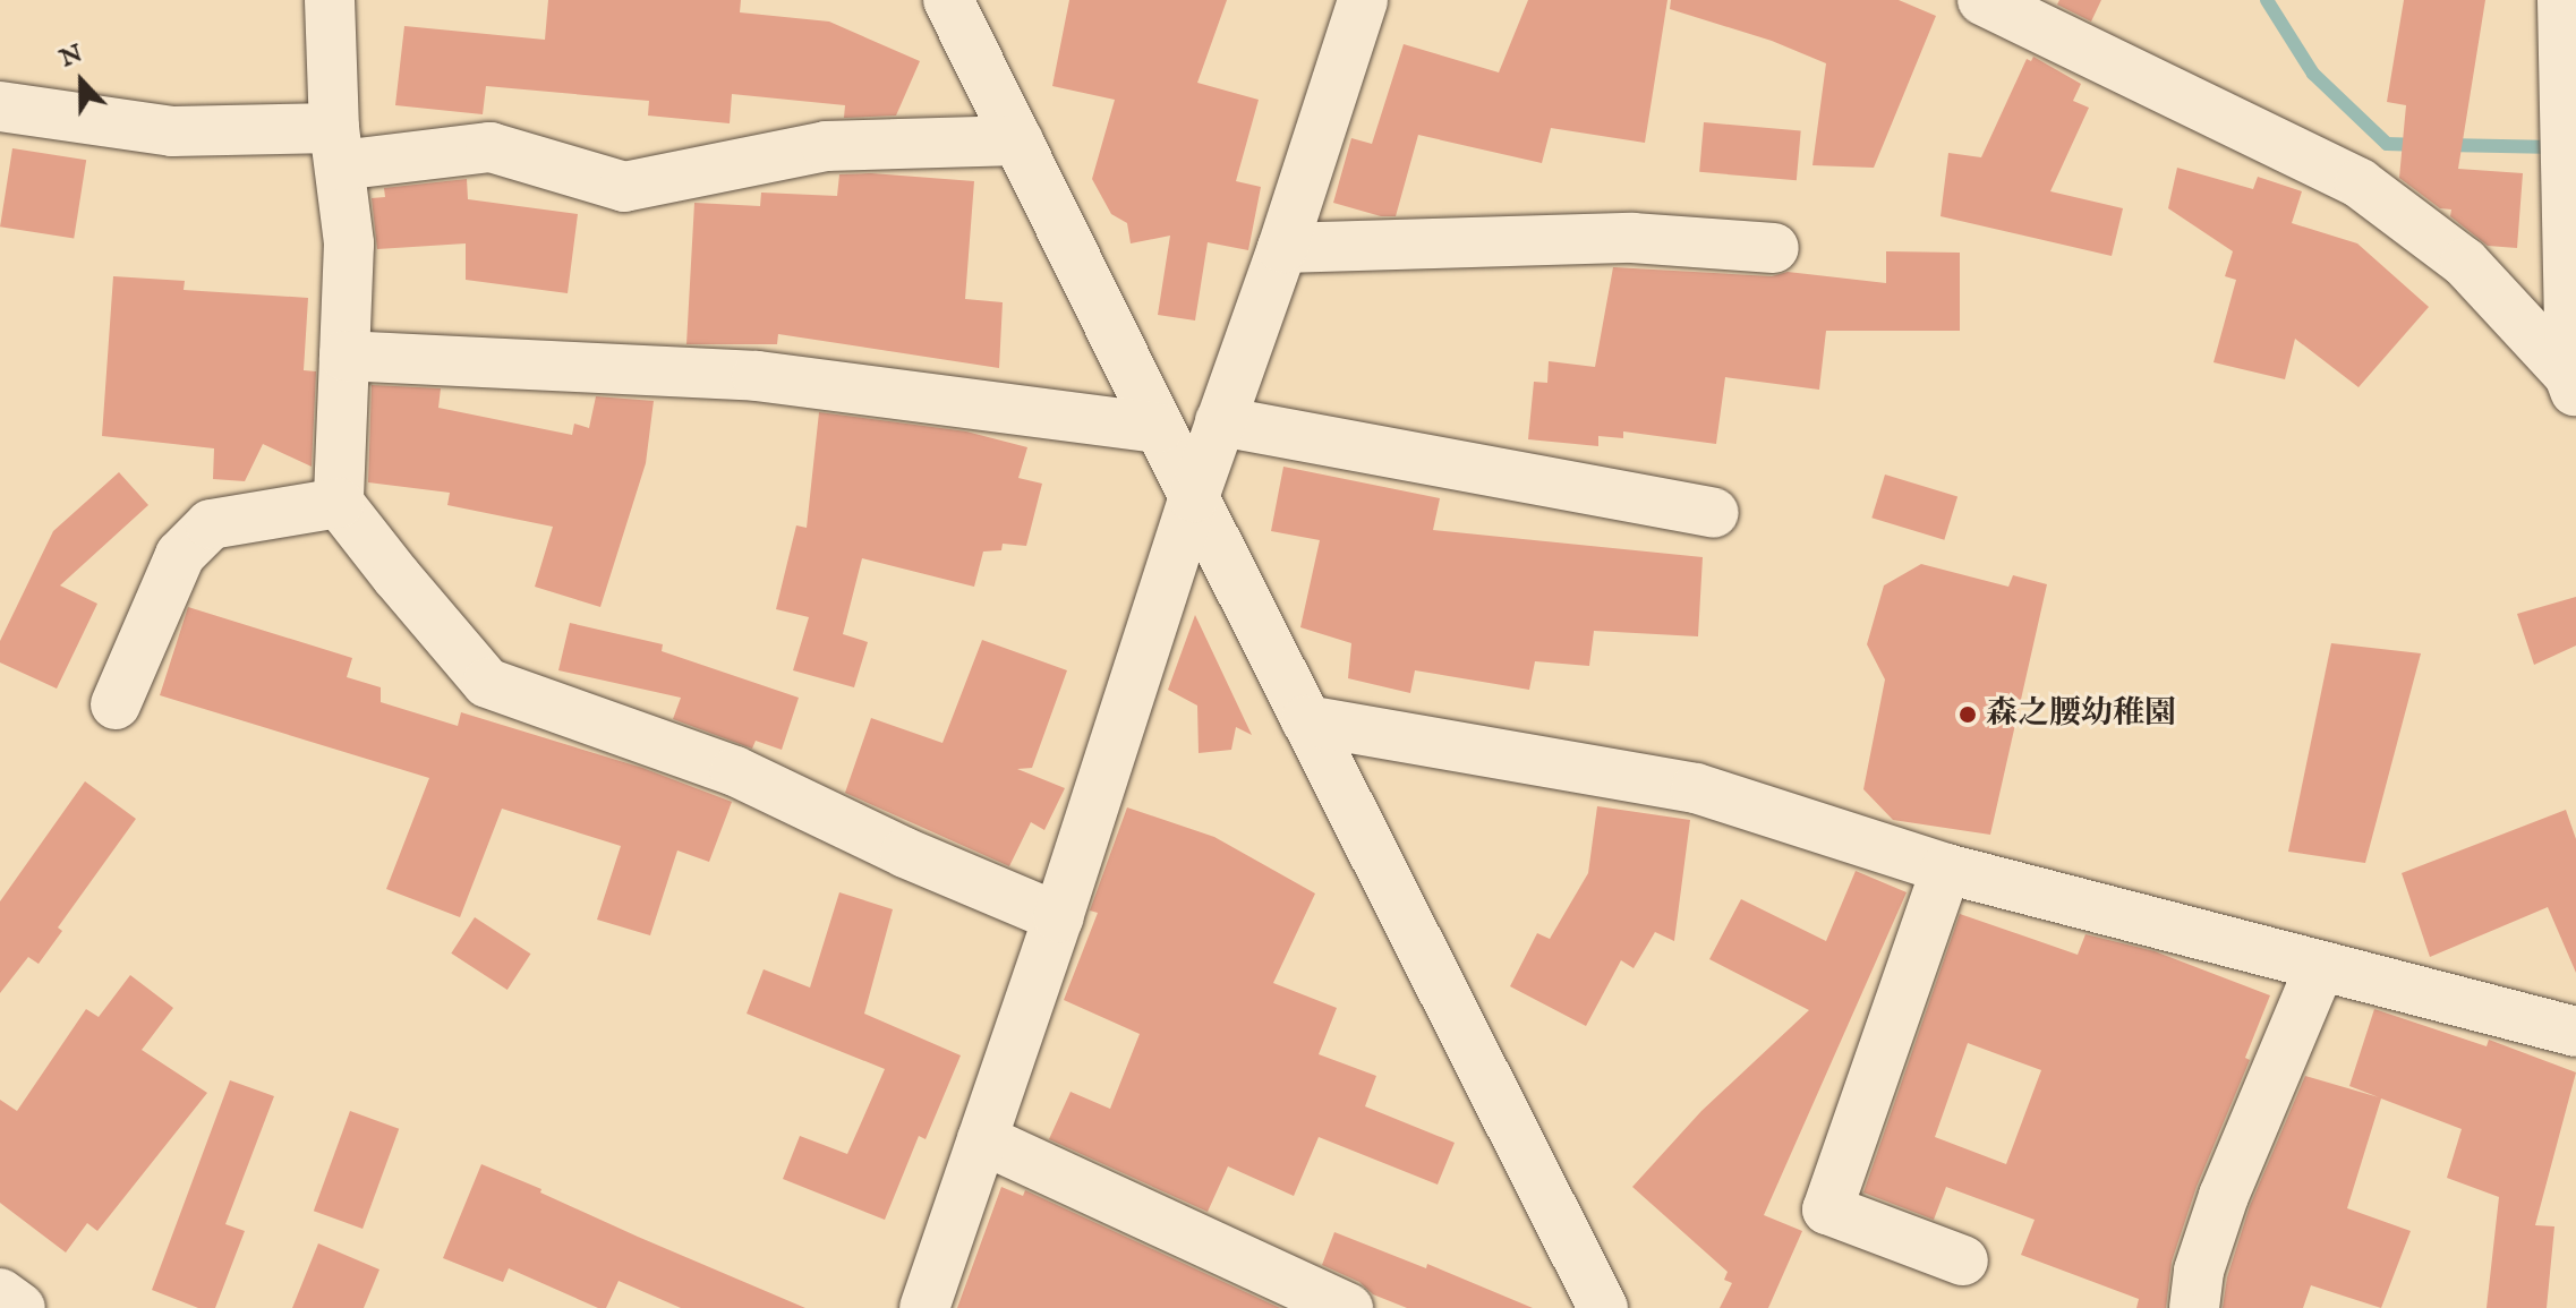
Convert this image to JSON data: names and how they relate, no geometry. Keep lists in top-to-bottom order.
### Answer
{
  "places": ["森之腰幼稚園"],
  "north": "top"
}
